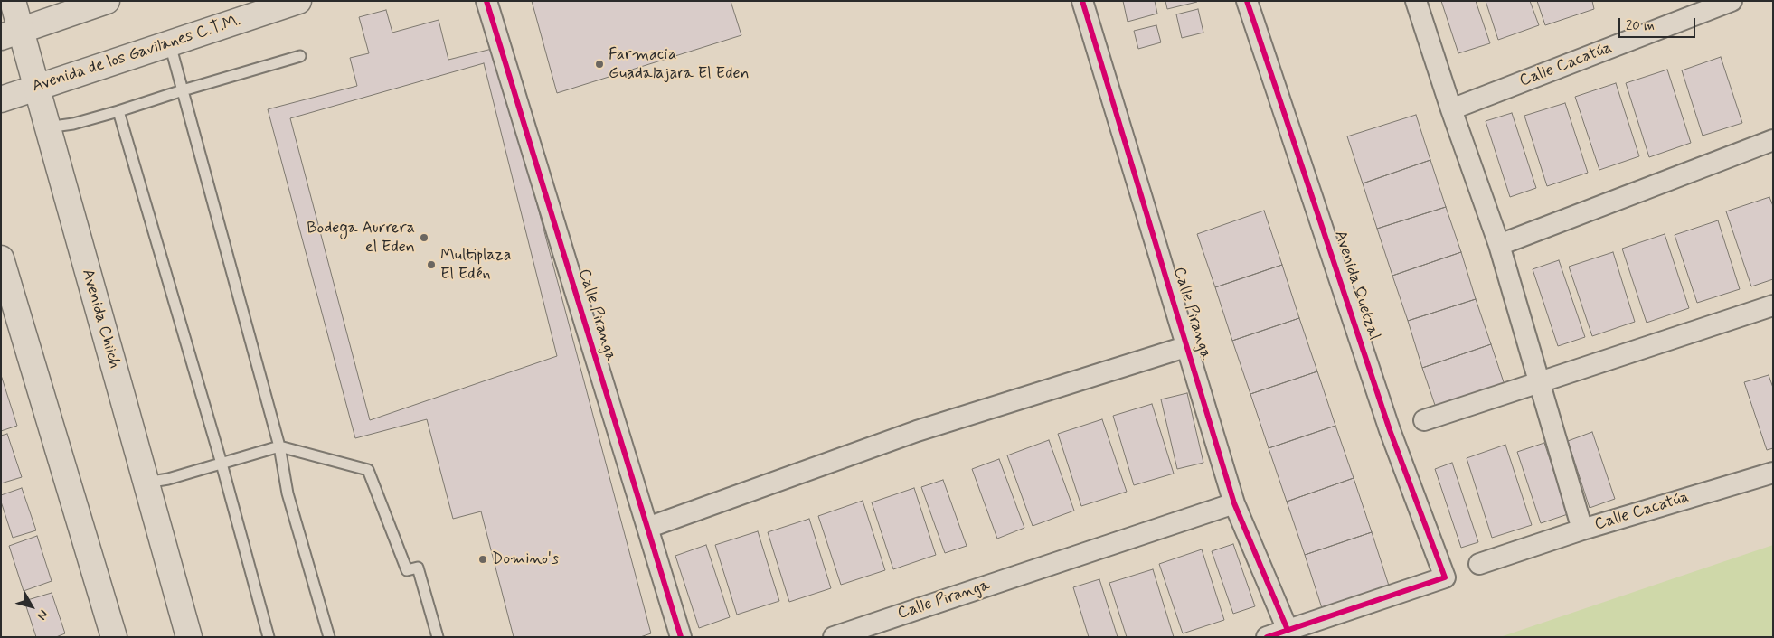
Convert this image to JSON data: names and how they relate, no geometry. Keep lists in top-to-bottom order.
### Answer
{
  "streets": {
    "main road": ["Avenida de los Gavilanes C.T.M.", "Avenida Chiich"],
    "street": ["Calle Cacatúa", "Avenida Quetzal", "Calle Piranga"]
  },
  "crossings": [
    ["Avenida de los Gavilanes C.T.M.", "Avenida Chiich"],
    ["Avenida Quetzal", "Calle Piranga"]
  ],
  "places": [
    "Farmacia Guadalajara El Eden",
    "Bodega Aurrera el Eden",
    "Multiplaza El Edén",
    "Domino's"
  ],
  "scale_bar": "20 m",
  "north": "bottom right"
}
